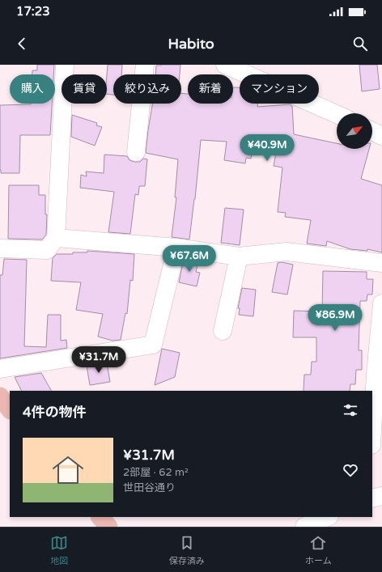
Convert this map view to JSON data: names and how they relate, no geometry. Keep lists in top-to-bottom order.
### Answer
{
  "north": "top right",
  "page": {
    "status": "17:23",
    "header": "Habito",
    "chip": [
      "購入",
      "賃貸",
      "絞り込み",
      "新着",
      "マンション"
    ],
    "price": [
      "¥40.9M",
      "¥67.6M",
      "¥86.9M",
      "¥31.7M"
    ],
    "heading": "4件の物件",
    "list": [
      {
        "name": "¥31.7M",
        "note": "2部屋 · 62 m² · 世田谷通り"
      }
    ],
    "tabs": ["地図", "保存済み", "ホーム"]
  }
}
